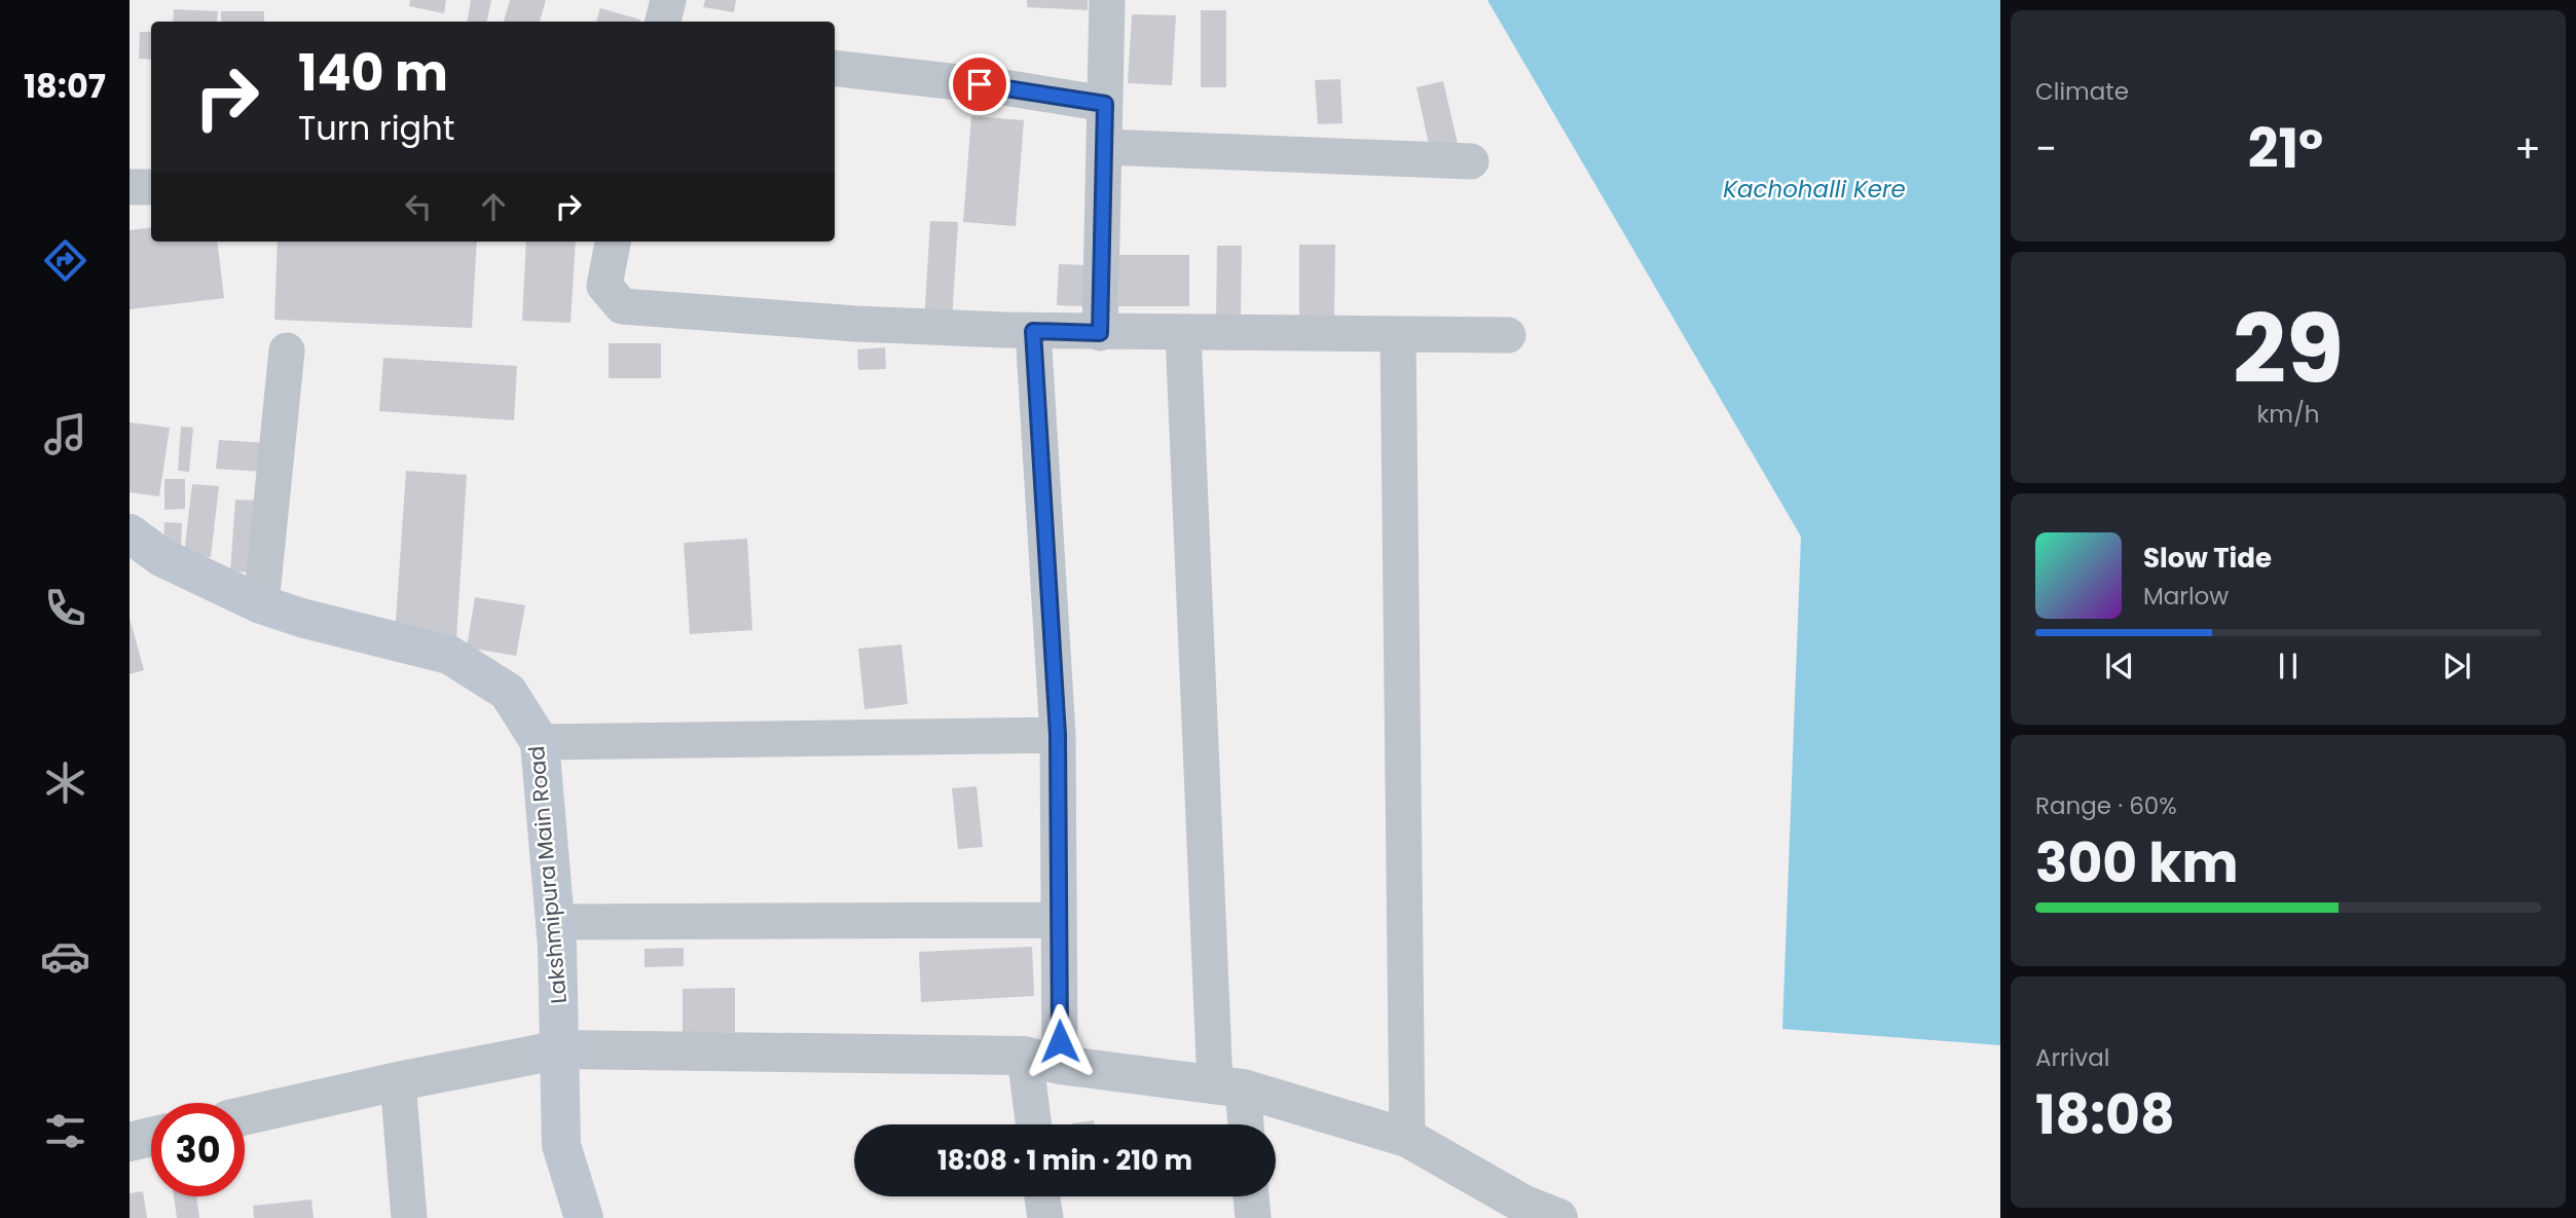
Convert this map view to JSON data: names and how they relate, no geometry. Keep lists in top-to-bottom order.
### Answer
{
  "streets": {
    "main road": ["Lakshmipura Main Road"]
  },
  "water": ["Kachohalli Kere"],
  "page": {
    "tabs": "18:07",
    "tile": [
      "Climate",
      ["29", "km/h"],
      ["Range · 60%", "300 km"],
      ["Arrival", "18:08"]
    ],
    "turn": ["140 m", "Turn right"],
    "heat": ["−", "21°", "+"],
    "song": ["Slow Tide", "Marlow"],
    "limit": "30",
    "trip": "18:08 · 1 min · 210 m"
  }
}
